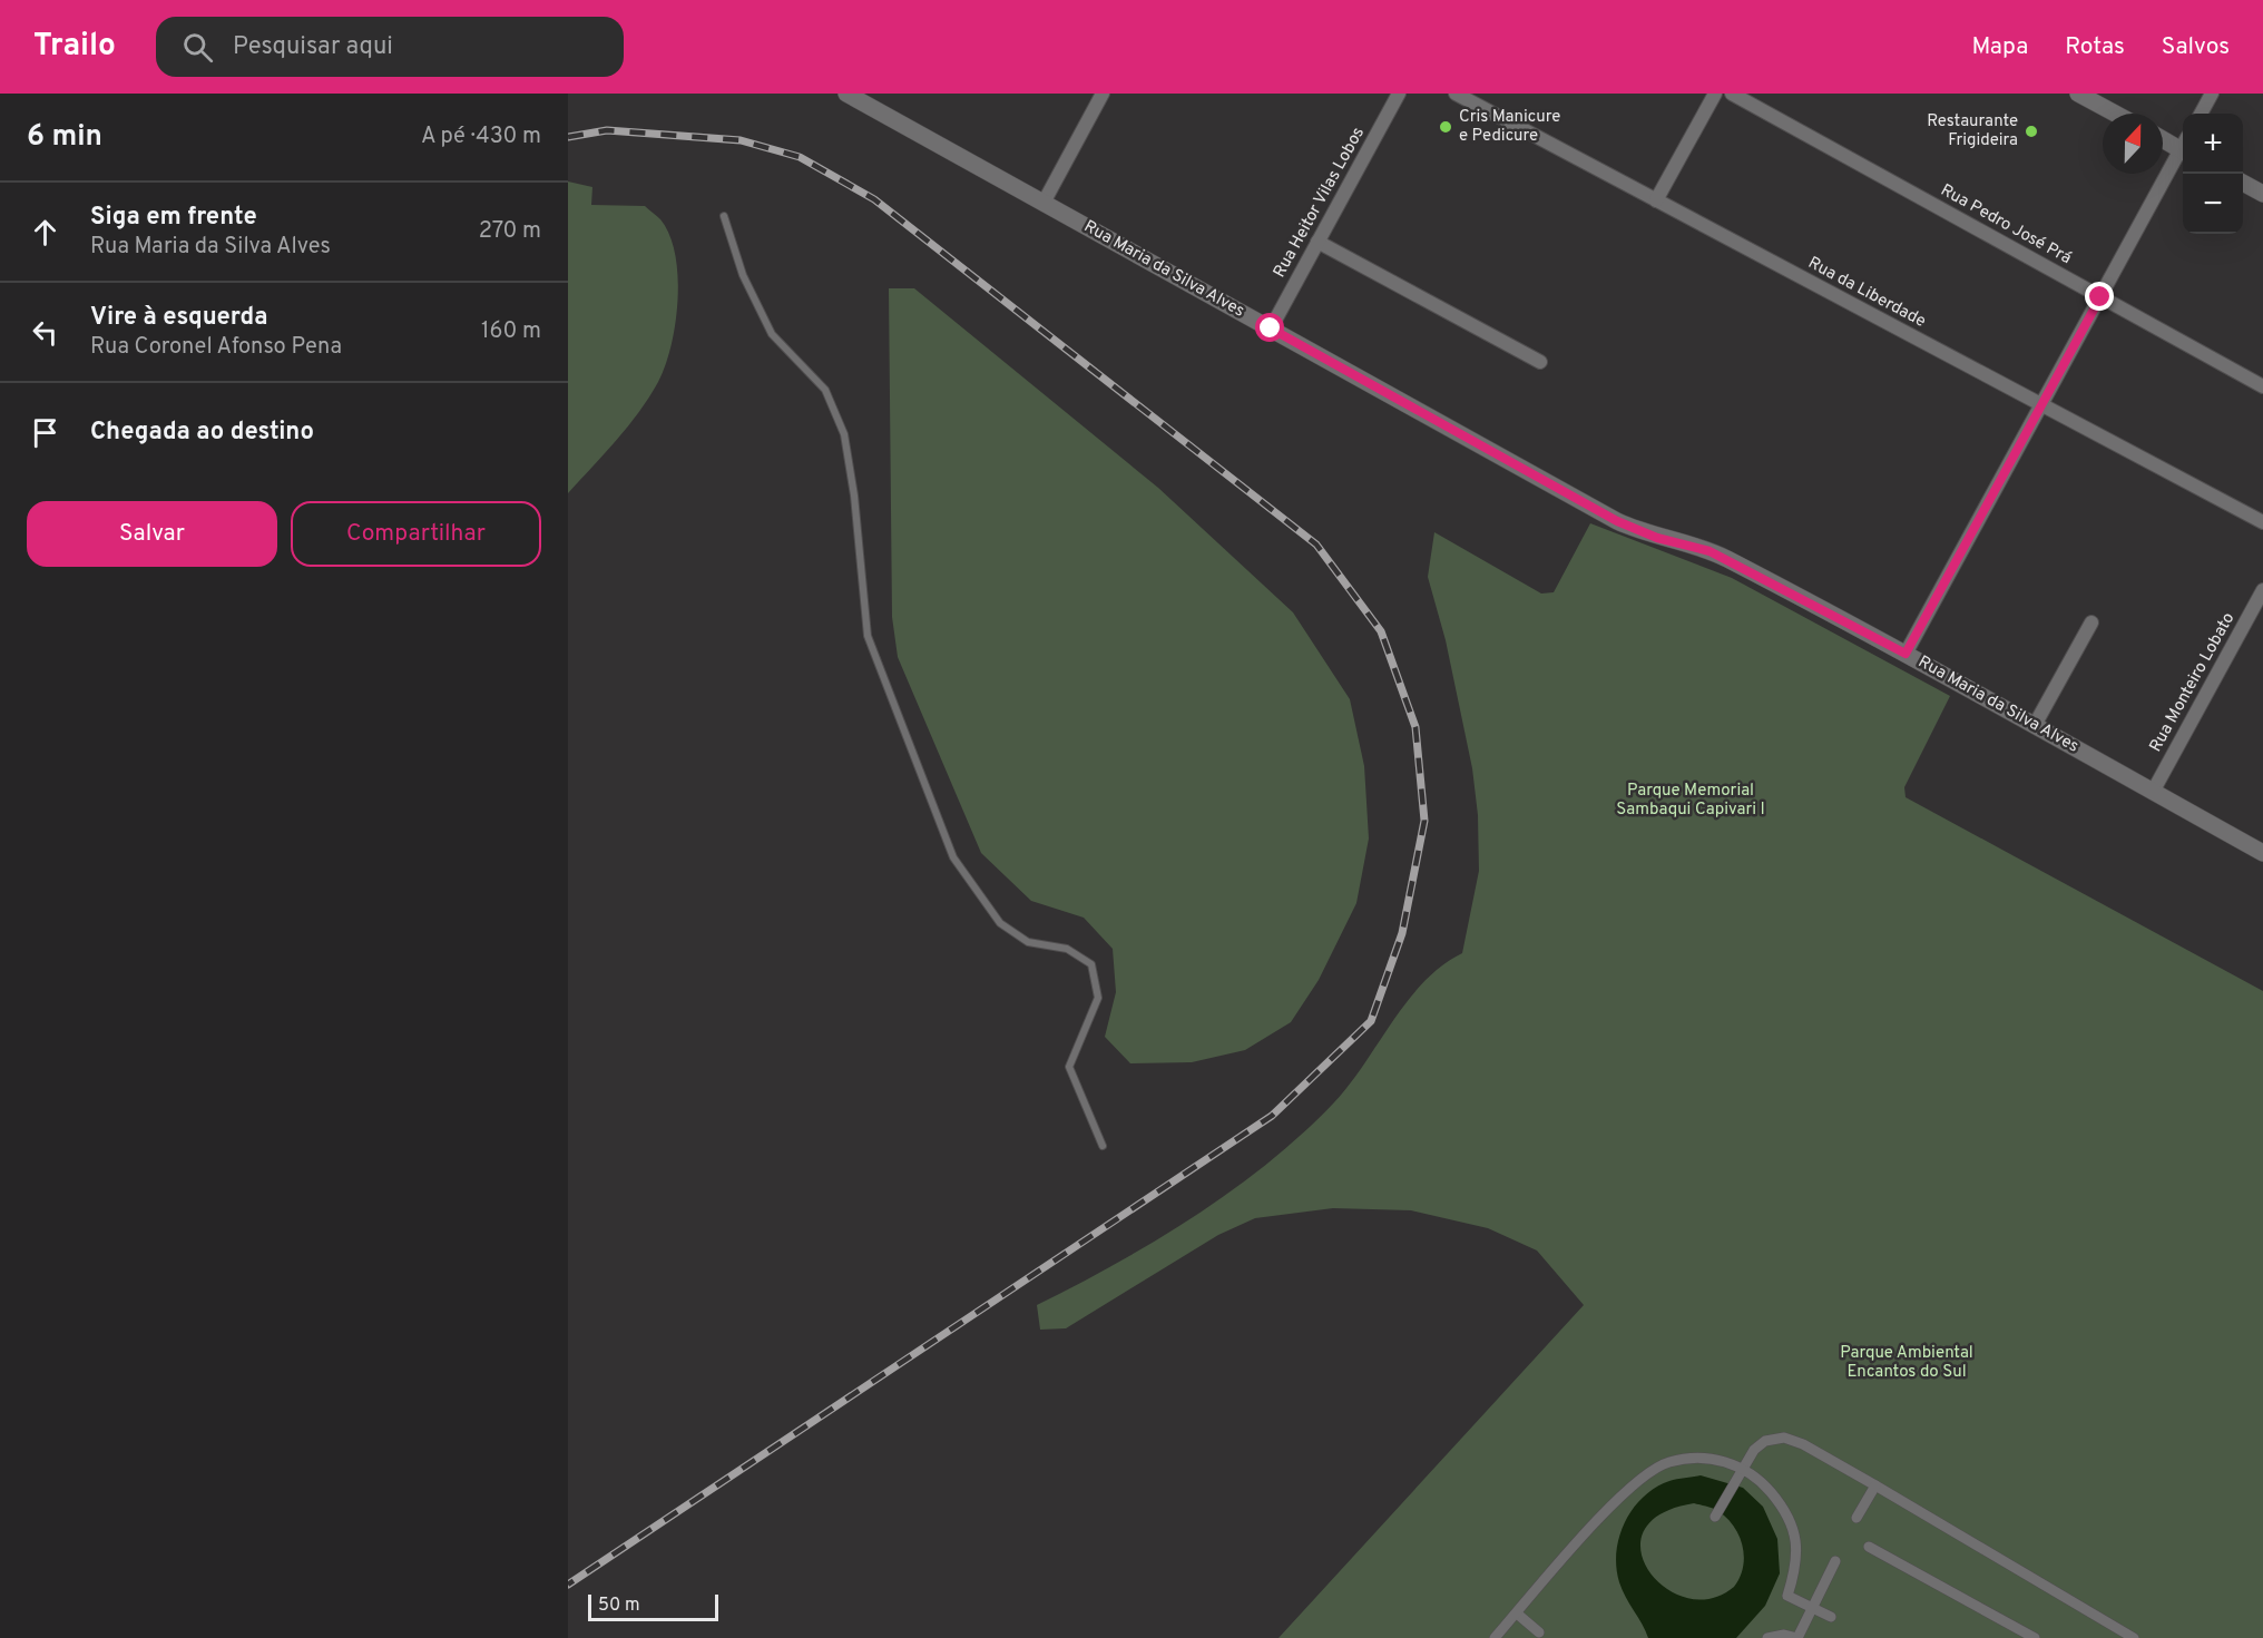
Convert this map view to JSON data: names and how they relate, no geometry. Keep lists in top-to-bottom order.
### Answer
{
  "streets": {
    "street": [
      "Rua Heitor Vilas Lobos",
      "Rua Pedro José Prá",
      "Rua Maria da Silva Alves",
      "Rua da Liberdade",
      "Rua Monteiro Lobato"
    ]
  },
  "crossings": [
    ["Rua Heitor Vilas Lobos", "Rua Maria da Silva Alves"],
    ["Rua Maria da Silva Alves", "Rua Monteiro Lobato"]
  ],
  "parks": ["Parque Memorial Sambaqui Capivari I", "Parque Ambiental Encantos do Sul"],
  "places": ["Cris Manicure e Pedicure", "Restaurante Frigideira"],
  "scale_bar": "50 m",
  "north": "top",
  "page": {
    "header": "Trailo",
    "search": "Pesquisar aqui",
    "nav": ["Mapa", "Rotas", "Salvos"],
    "heading": ["6 min", "A pé · 430 m"],
    "map_buttons": ["+", "−"],
    "list": [
      ["Siga em frente", "Rua Maria da Silva Alves", "270 m"],
      ["Vire à esquerda", "Rua Coronel Afonso Pena", "160 m"],
      "Chegada ao destino"
    ],
    "buttons": ["Salvar", "Compartilhar"],
    "scale": "50 m"
  }
}
